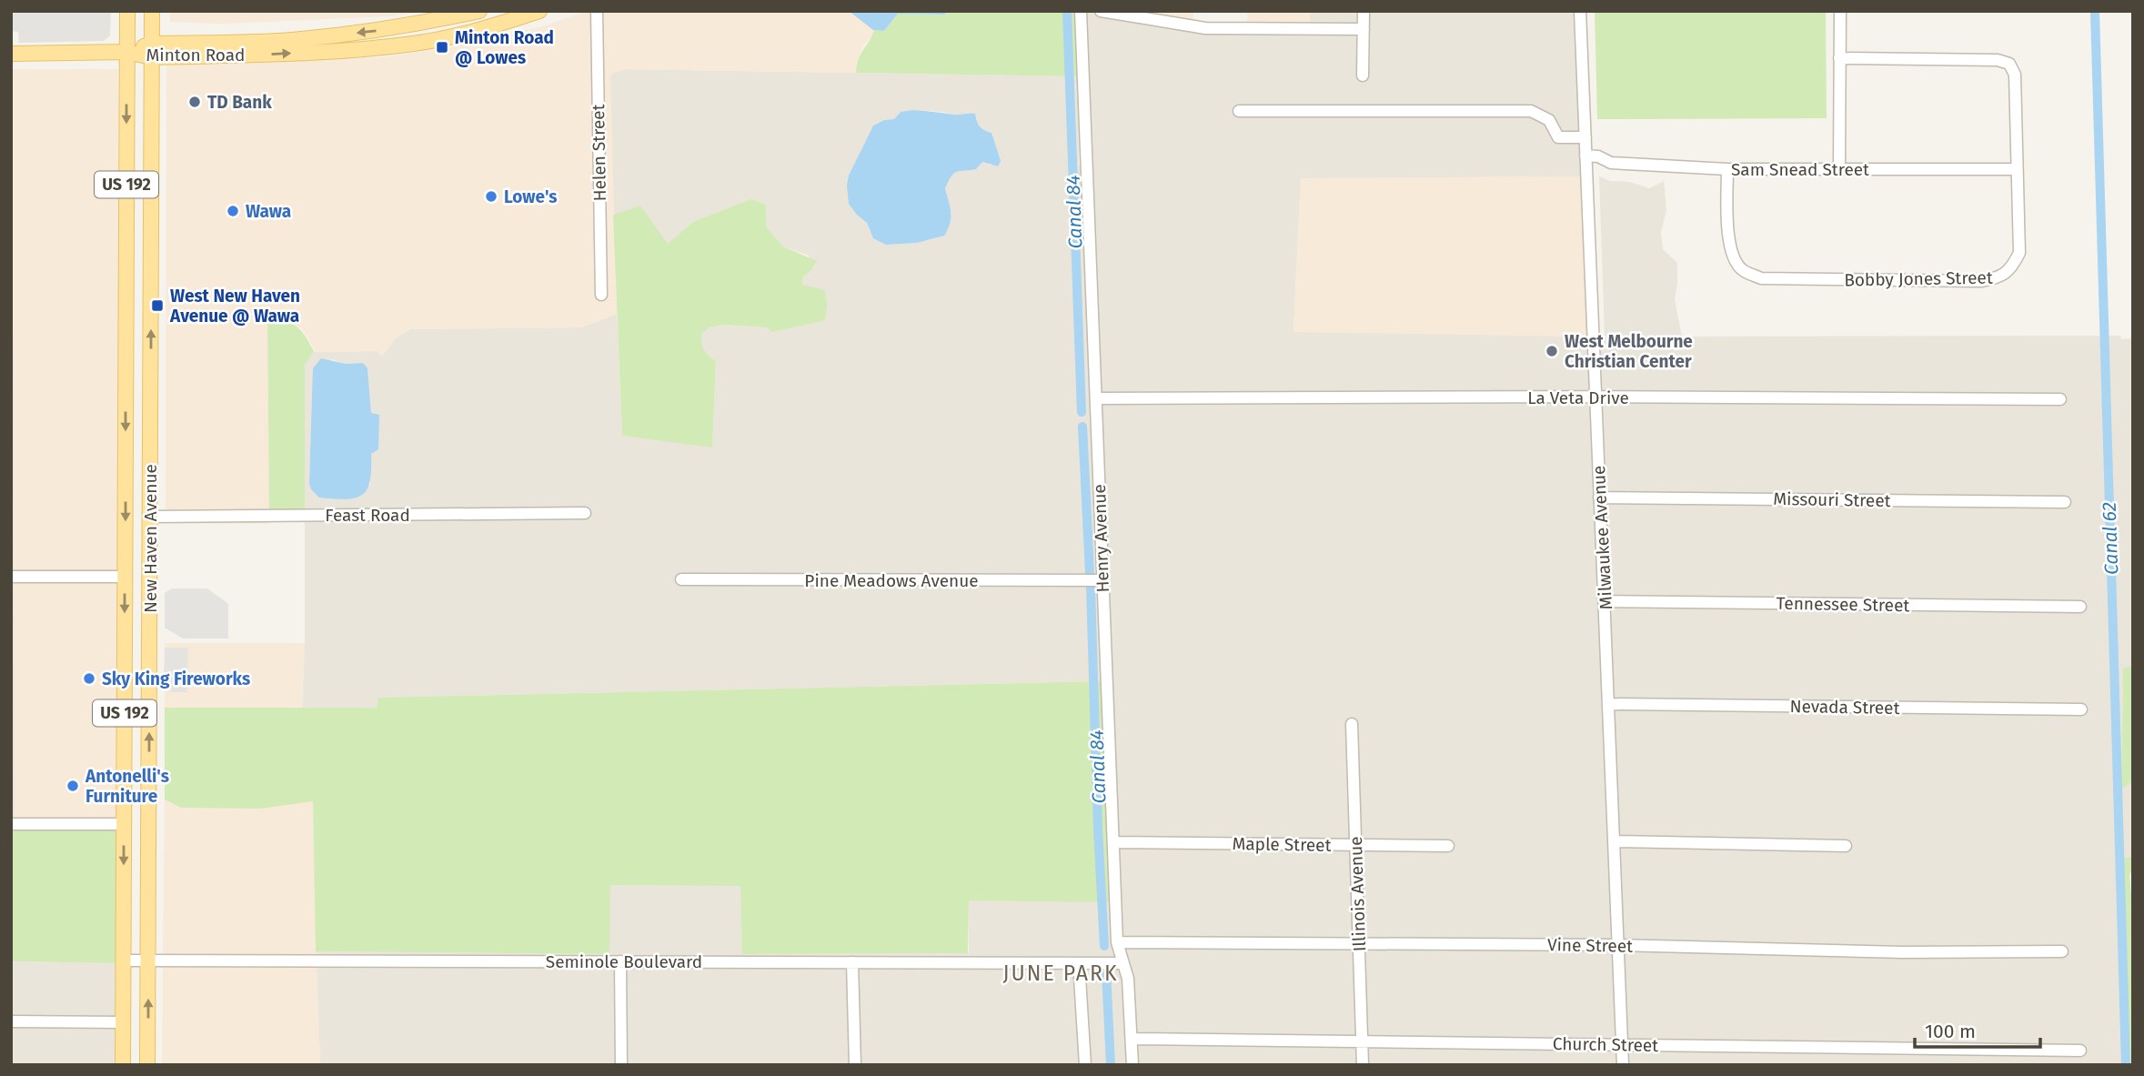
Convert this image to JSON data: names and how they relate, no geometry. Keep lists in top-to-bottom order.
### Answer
{
  "streets": {
    "main road": ["Minton Road", "US 192", "New Haven Avenue"],
    "street": [
      "Helen Street",
      "Sam Snead Street",
      "Bobby Jones Street",
      "La Veta Drive",
      "Missouri Street",
      "Feast Road",
      "Milwaukee Avenue",
      "Henry Avenue",
      "Pine Meadows Avenue",
      "Tennessee Street",
      "Nevada Street",
      "Maple Street",
      "Illinois Avenue",
      "Vine Street",
      "Seminole Boulevard",
      "Church Street"
    ]
  },
  "crossings": [
    ["Minton Road", "New Haven Avenue"],
    ["Sam Snead Street", "Bobby Jones Street"],
    ["Sam Snead Street", "Milwaukee Avenue"],
    ["La Veta Drive", "Milwaukee Avenue"],
    ["La Veta Drive", "Henry Avenue"],
    ["Missouri Street", "Milwaukee Avenue"],
    ["Feast Road", "New Haven Avenue"],
    ["Milwaukee Avenue", "Tennessee Street"],
    ["Milwaukee Avenue", "Nevada Street"],
    ["Milwaukee Avenue", "Vine Street"],
    ["Milwaukee Avenue", "Church Street"],
    ["New Haven Avenue", "Seminole Boulevard"],
    ["Henry Avenue", "Pine Meadows Avenue"],
    ["Henry Avenue", "Maple Street"],
    ["Henry Avenue", "Vine Street"],
    ["Henry Avenue", "Seminole Boulevard"],
    ["Henry Avenue", "Church Street"],
    ["Maple Street", "Illinois Avenue"],
    ["Illinois Avenue", "Vine Street"],
    ["Illinois Avenue", "Church Street"]
  ],
  "districts": ["JUNE PARK"],
  "water": ["Canal 84", "Canal 62"],
  "places": {
    "transit": ["Minton Road @ Lowes", "West New Haven Avenue @ Wawa"],
    "other": [
      "TD Bank",
      "Lowe's",
      "Wawa",
      "West Melbourne Christian Center",
      "Sky King Fireworks",
      "Antonelli's Furniture"
    ]
  },
  "scale_bar": "100 m"
}
